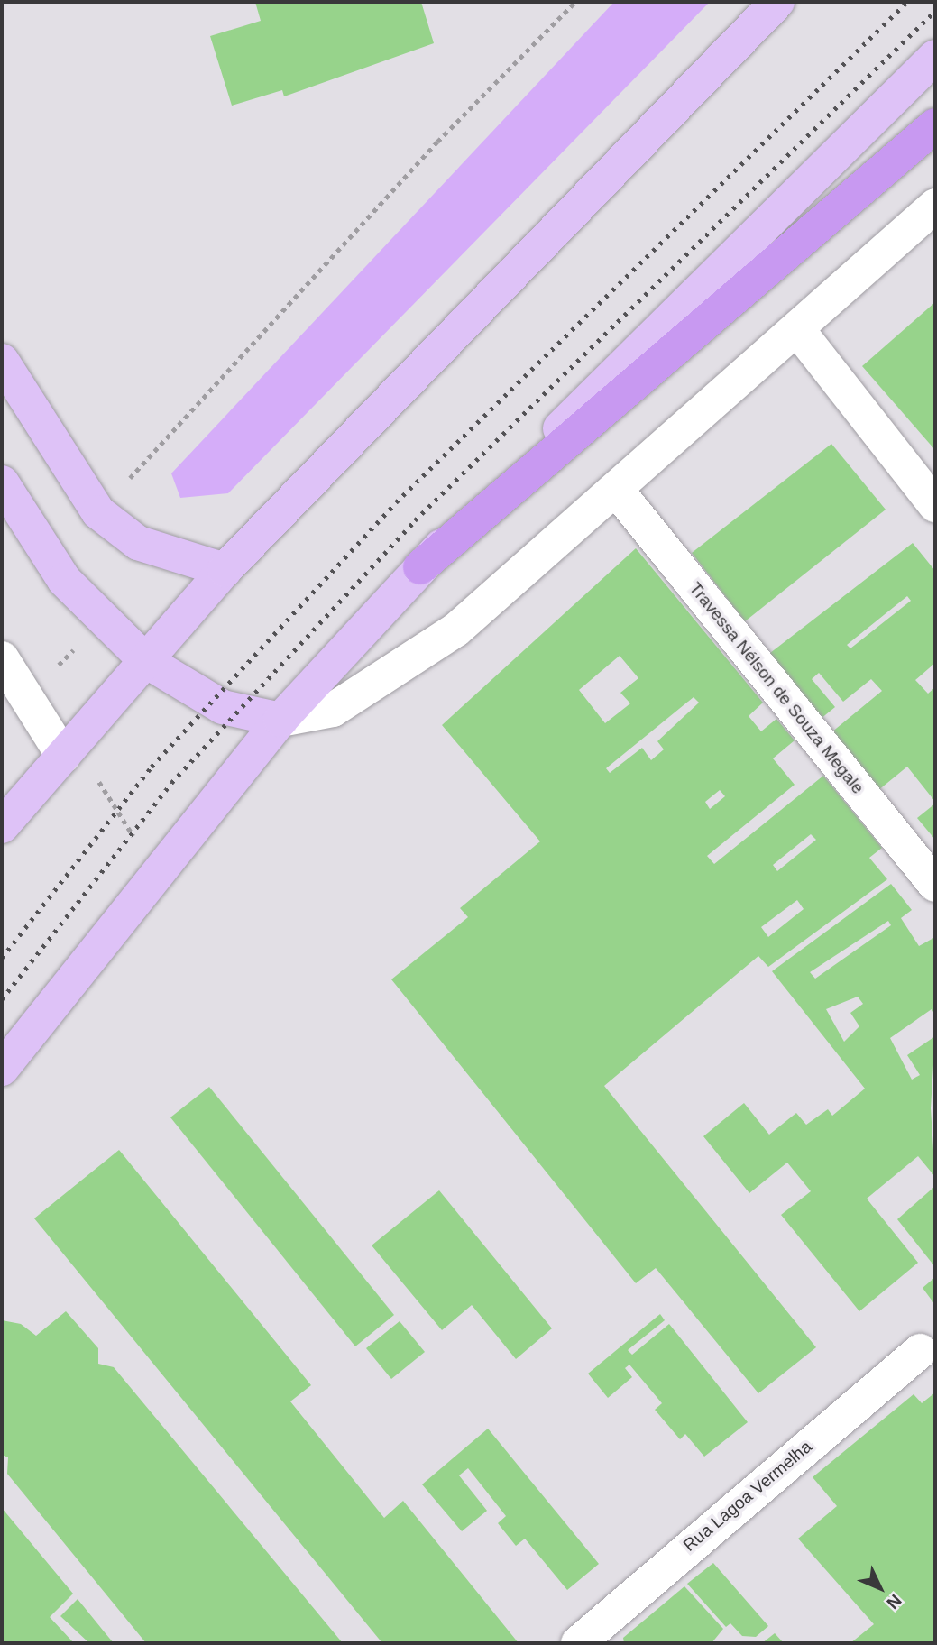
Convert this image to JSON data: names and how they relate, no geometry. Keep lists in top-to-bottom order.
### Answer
{
  "streets": {
    "street": ["Travessa Nélson de Souza Megale", "Rua Lagoa Vermelha"]
  },
  "north": "bottom right"
}
